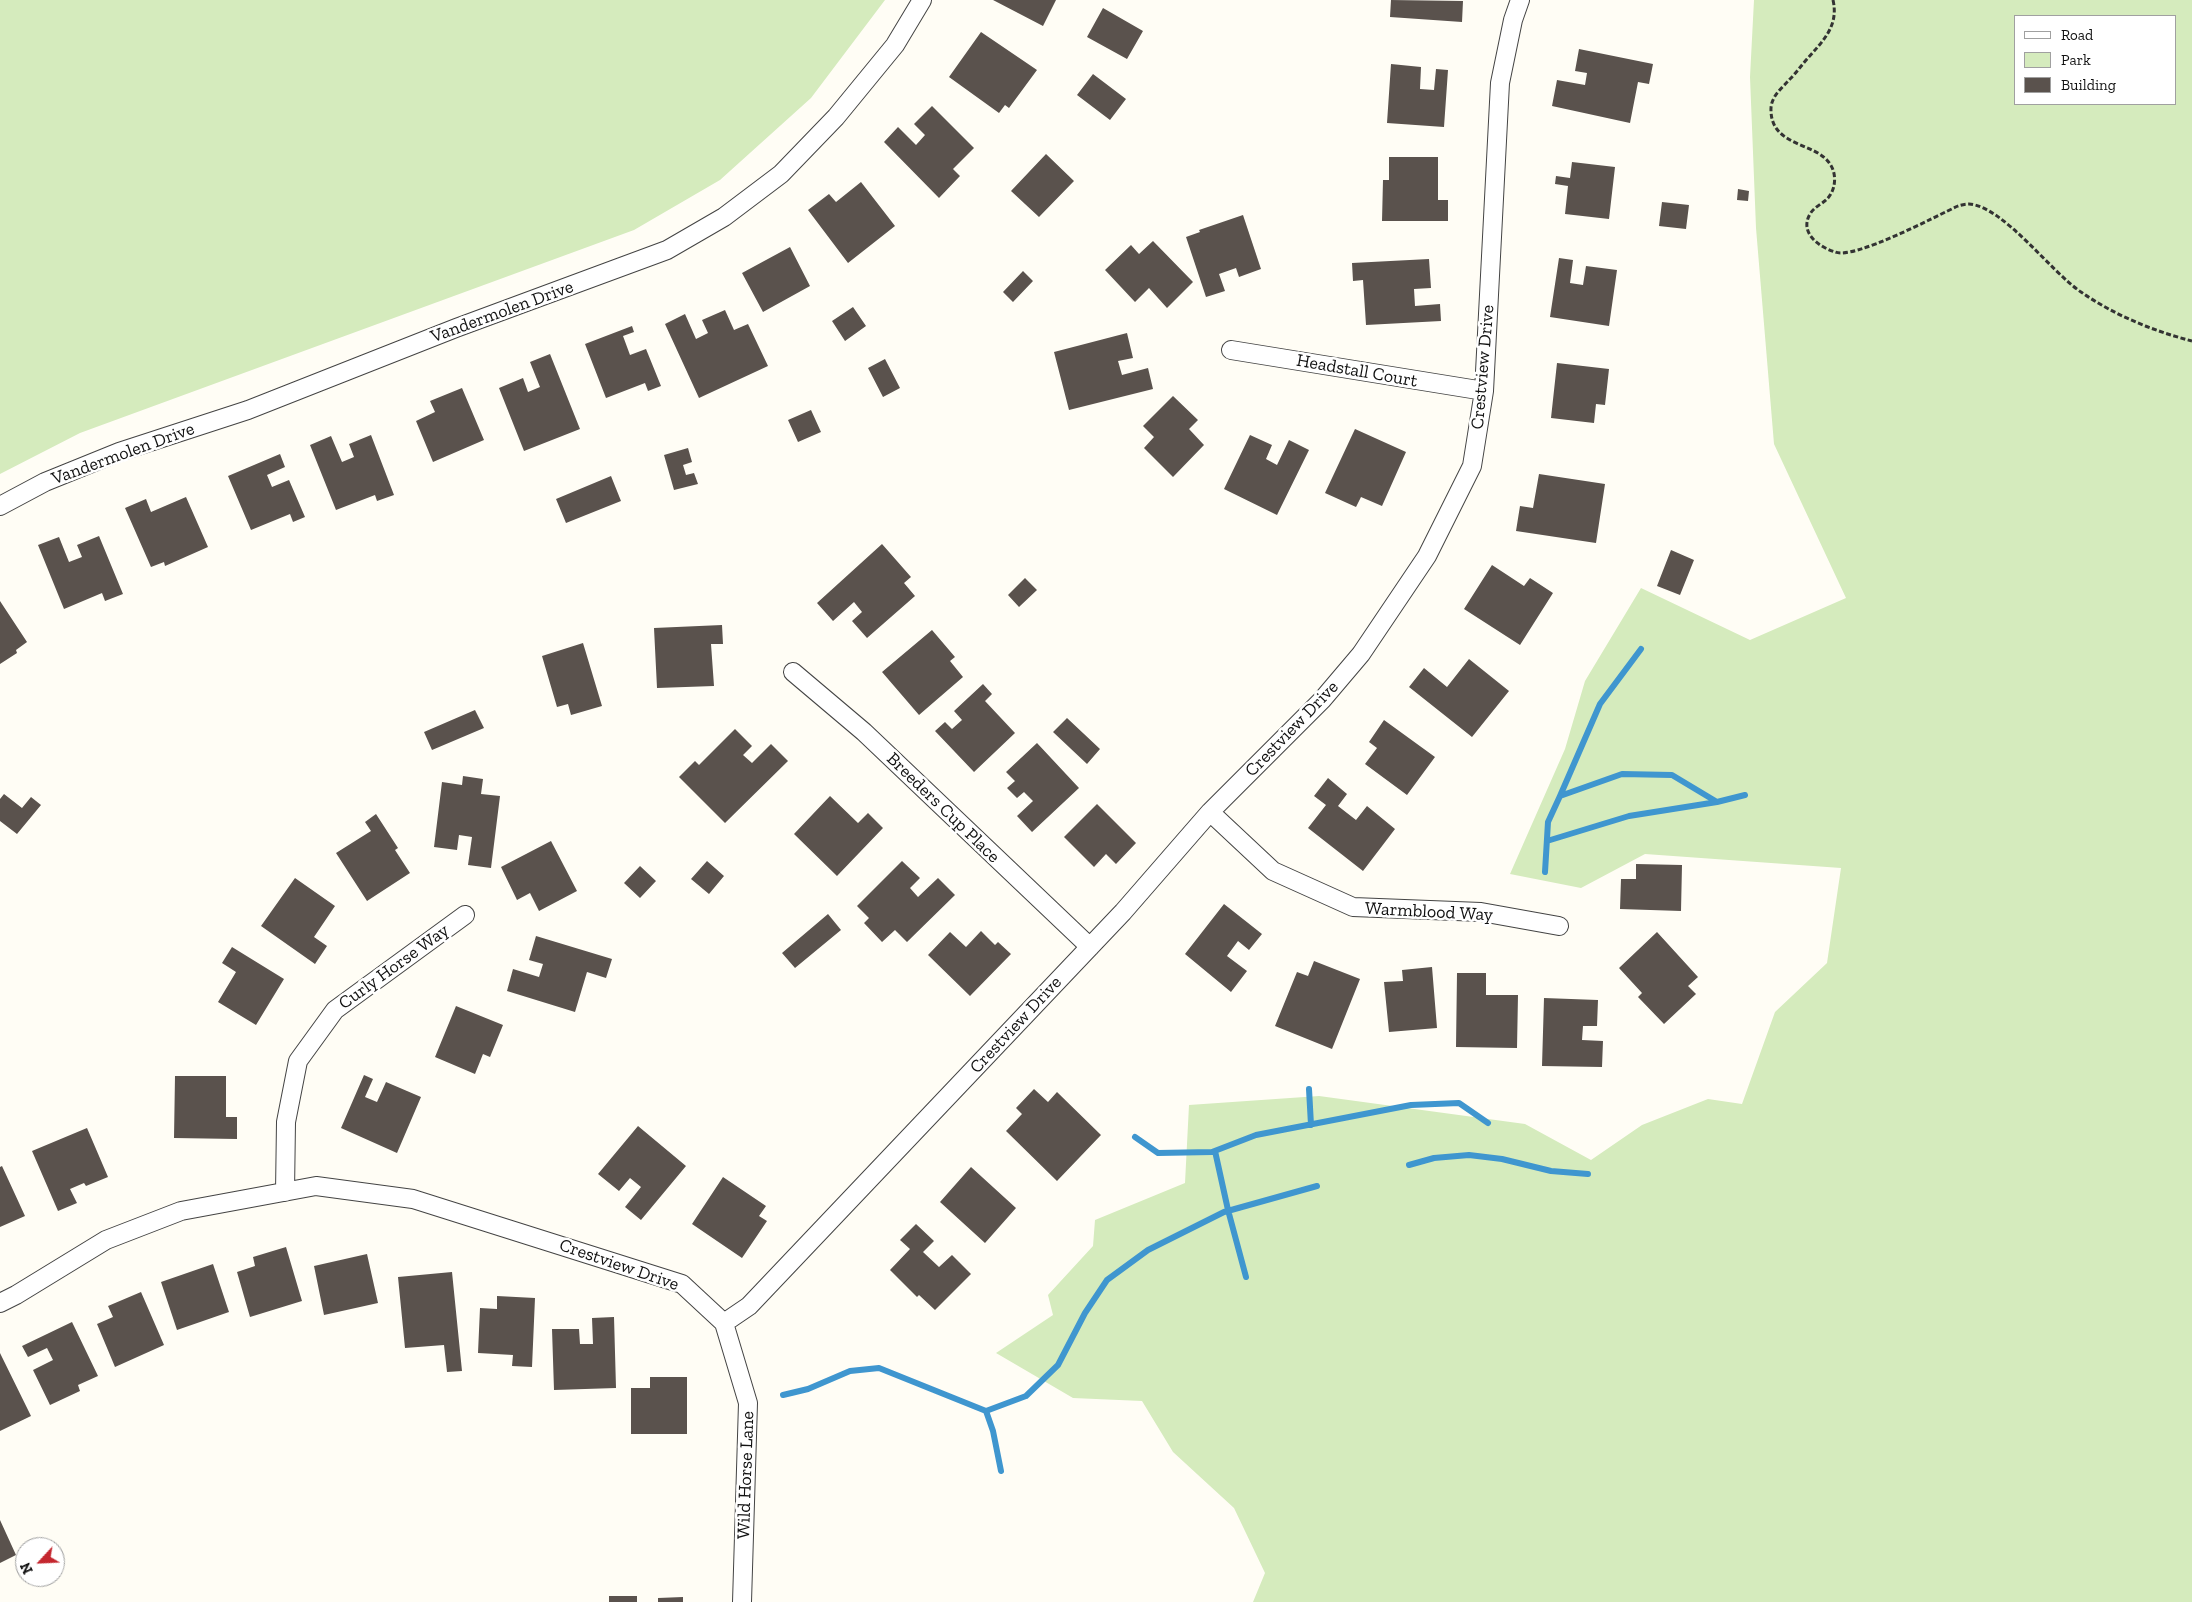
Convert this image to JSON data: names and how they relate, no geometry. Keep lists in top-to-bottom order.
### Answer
{
  "streets": {
    "street": [
      "Vandermolen Drive",
      "Crestview Drive",
      "Headstall Court",
      "Breeders Cup Place",
      "Warmblood Way",
      "Curly Horse Way",
      "Wild Horse Lane"
    ]
  },
  "crossings": [
    ["Crestview Drive", "Headstall Court"],
    ["Crestview Drive", "Breeders Cup Place"],
    ["Crestview Drive", "Warmblood Way"],
    ["Crestview Drive", "Curly Horse Way"],
    ["Crestview Drive", "Wild Horse Lane"]
  ],
  "legend": ["Road", "Park", "Building"],
  "north": "bottom left"
}
